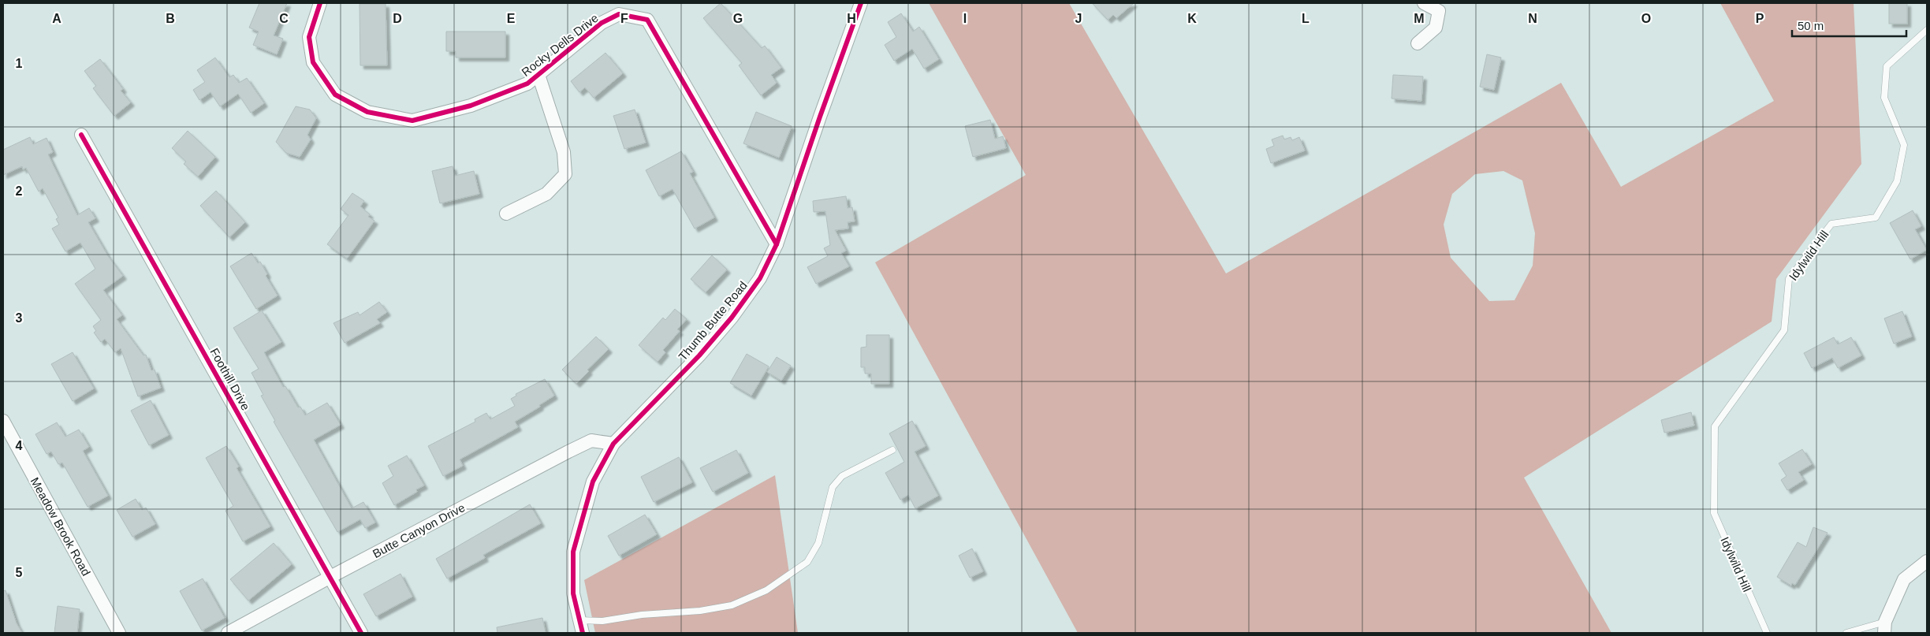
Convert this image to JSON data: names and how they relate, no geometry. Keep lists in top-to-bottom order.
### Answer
{
  "streets": {
    "street": [
      "Rocky Dells Drive",
      "Thumb Butte Road",
      "Foothill Drive",
      "Meadow Brook Road",
      "Butte Canyon Drive"
    ],
    "lane": ["Idylwild Hill"]
  },
  "crossings": [
    ["Rocky Dells Drive", "Thumb Butte Road"],
    ["Thumb Butte Road", "Butte Canyon Drive"],
    ["Foothill Drive", "Butte Canyon Drive"]
  ],
  "scale_bar": "50 m",
  "grid": {
    "columns": [
      "A",
      "B",
      "C",
      "D",
      "E",
      "F",
      "G",
      "H",
      "I",
      "J",
      "K",
      "L",
      "M",
      "N",
      "O",
      "P"
    ],
    "rows": [
      "1",
      "2",
      "3",
      "4",
      "5"
    ]
  }
}
